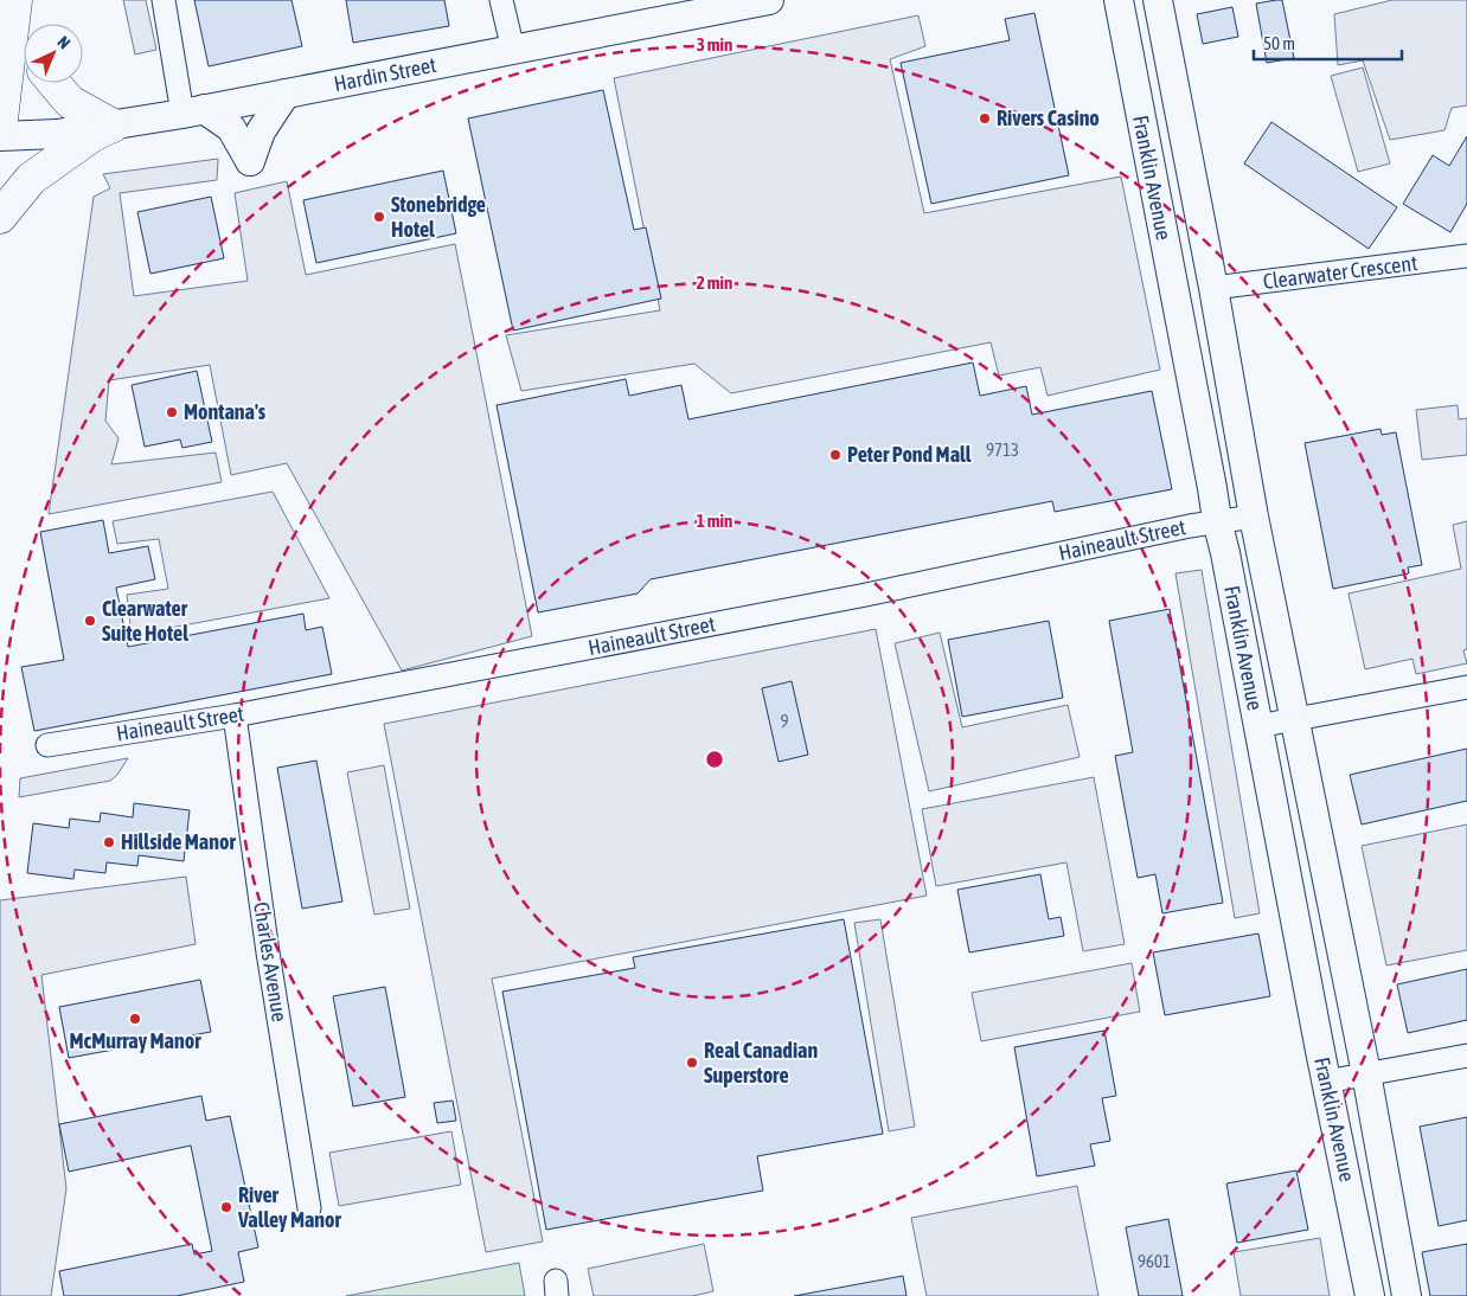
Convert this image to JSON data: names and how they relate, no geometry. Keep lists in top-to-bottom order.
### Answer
{
  "streets": {
    "main road": ["Hardin Street", "Franklin Avenue"],
    "street": ["Clearwater Crescent", "Haineault Street", "Charles Avenue"]
  },
  "crossings": [
    ["Franklin Avenue", "Clearwater Crescent"],
    ["Franklin Avenue", "Haineault Street"],
    ["Haineault Street", "Charles Avenue"]
  ],
  "places": [
    "Rivers Casino",
    "Stonebridge Hotel",
    "Montana's",
    "Peter Pond Mall",
    "Clearwater Suite Hotel",
    "Hillside Manor",
    "McMurray Manor",
    "Real Canadian Superstore",
    "River Valley Manor"
  ],
  "house_numbers": ["9713", "9", "9601"],
  "scale_bar": "50 m",
  "north": "top right",
  "rings": ["3 min", "2 min", "1 min"]
}
